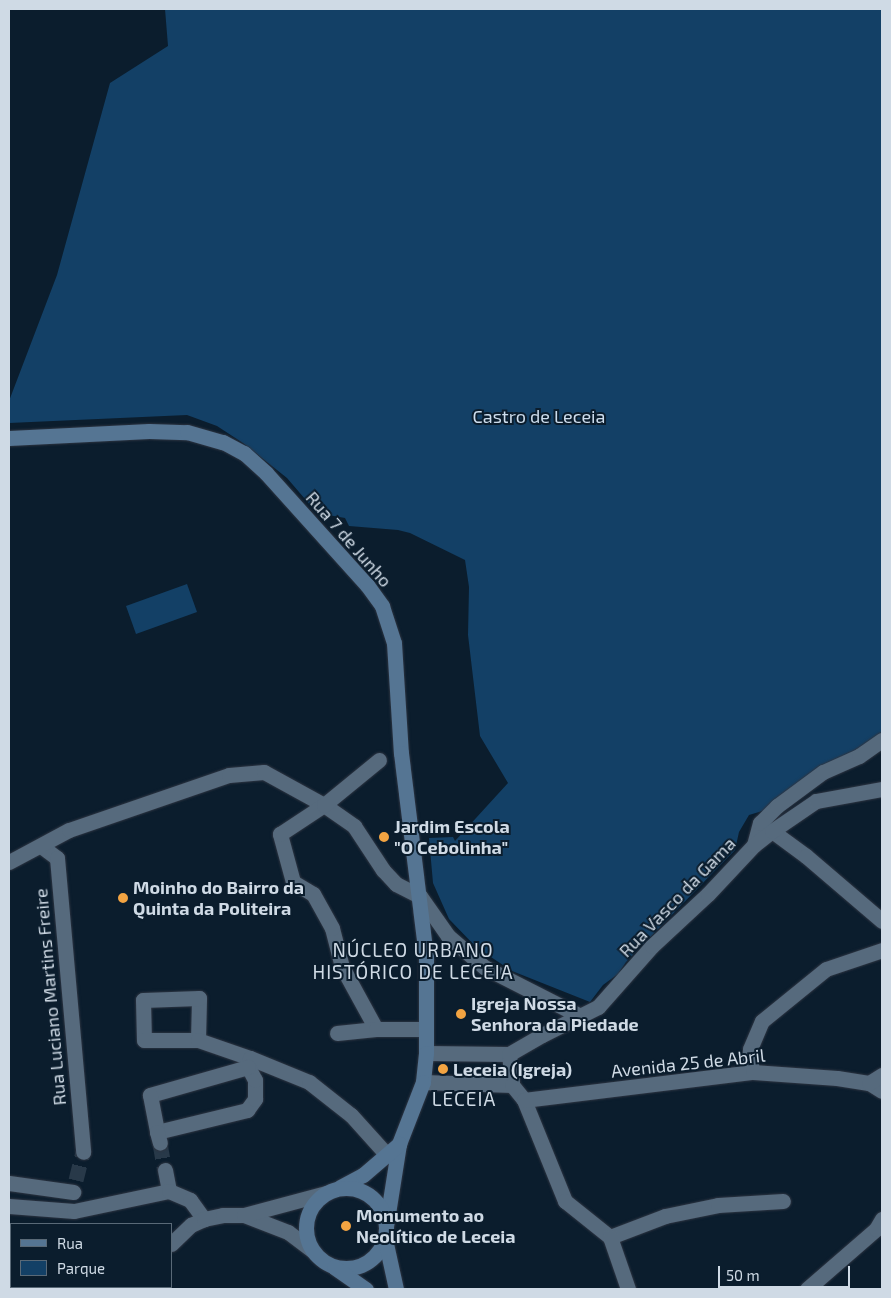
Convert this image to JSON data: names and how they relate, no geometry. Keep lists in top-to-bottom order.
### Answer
{
  "streets": {
    "main road": ["Rua 7 de Junho"],
    "street": ["Rua Vasco da Gama", "Rua Luciano Martins Freire", "Avenida 25 de Abril"]
  },
  "districts": ["NÚCLEO URBANO HISTÓRICO DE LECEIA", "LECEIA"],
  "parks": ["Castro de Leceia"],
  "places": [
    "Jardim Escola \"O Cebolinha\"",
    "Moinho do Bairro da Quinta da Politeira",
    "Igreja Nossa Senhora da Piedade",
    "Leceia (Igreja)",
    "Monumento ao Neolítico de Leceia"
  ],
  "legend": ["Rua", "Parque"],
  "scale_bar": "50 m"
}
